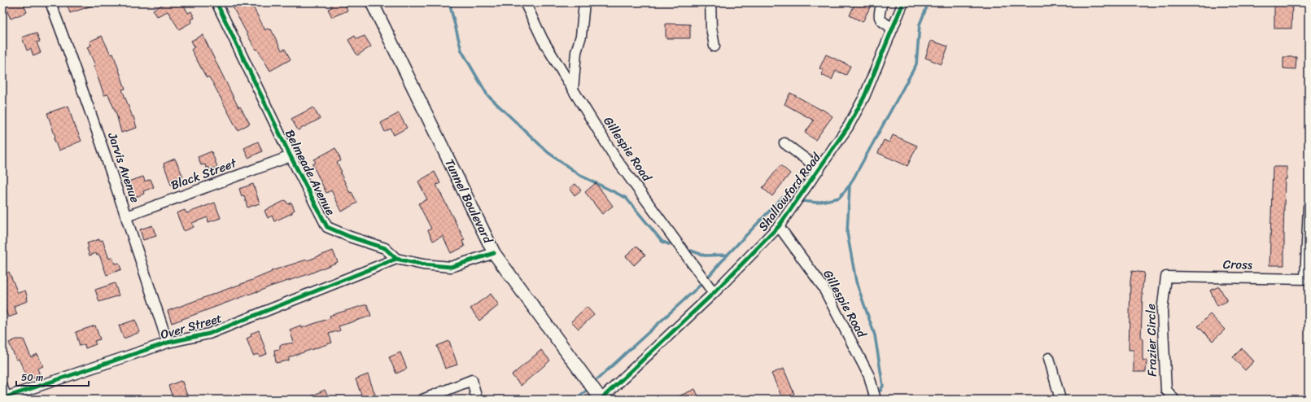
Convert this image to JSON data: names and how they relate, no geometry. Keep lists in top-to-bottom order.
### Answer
{
  "streets": {
    "main road": ["Tunnel Boulevard"],
    "street": [
      "Gillespie Road",
      "Jarvis Avenue",
      "Belmeade Avenue",
      "Black Street",
      "Shallowford Road",
      "Cross",
      "Over Street",
      "Frazier Circle"
    ]
  },
  "crossings": [
    ["Gillespie Road", "Shallowford Road"],
    ["Jarvis Avenue", "Black Street"],
    ["Jarvis Avenue", "Over Street"],
    ["Belmeade Avenue", "Black Street"],
    ["Belmeade Avenue", "Tunnel Boulevard"],
    ["Belmeade Avenue", "Over Street"],
    ["Shallowford Road", "Tunnel Boulevard"],
    ["Cross", "Frazier Circle"]
  ],
  "scale_bar": "50 m"
}
